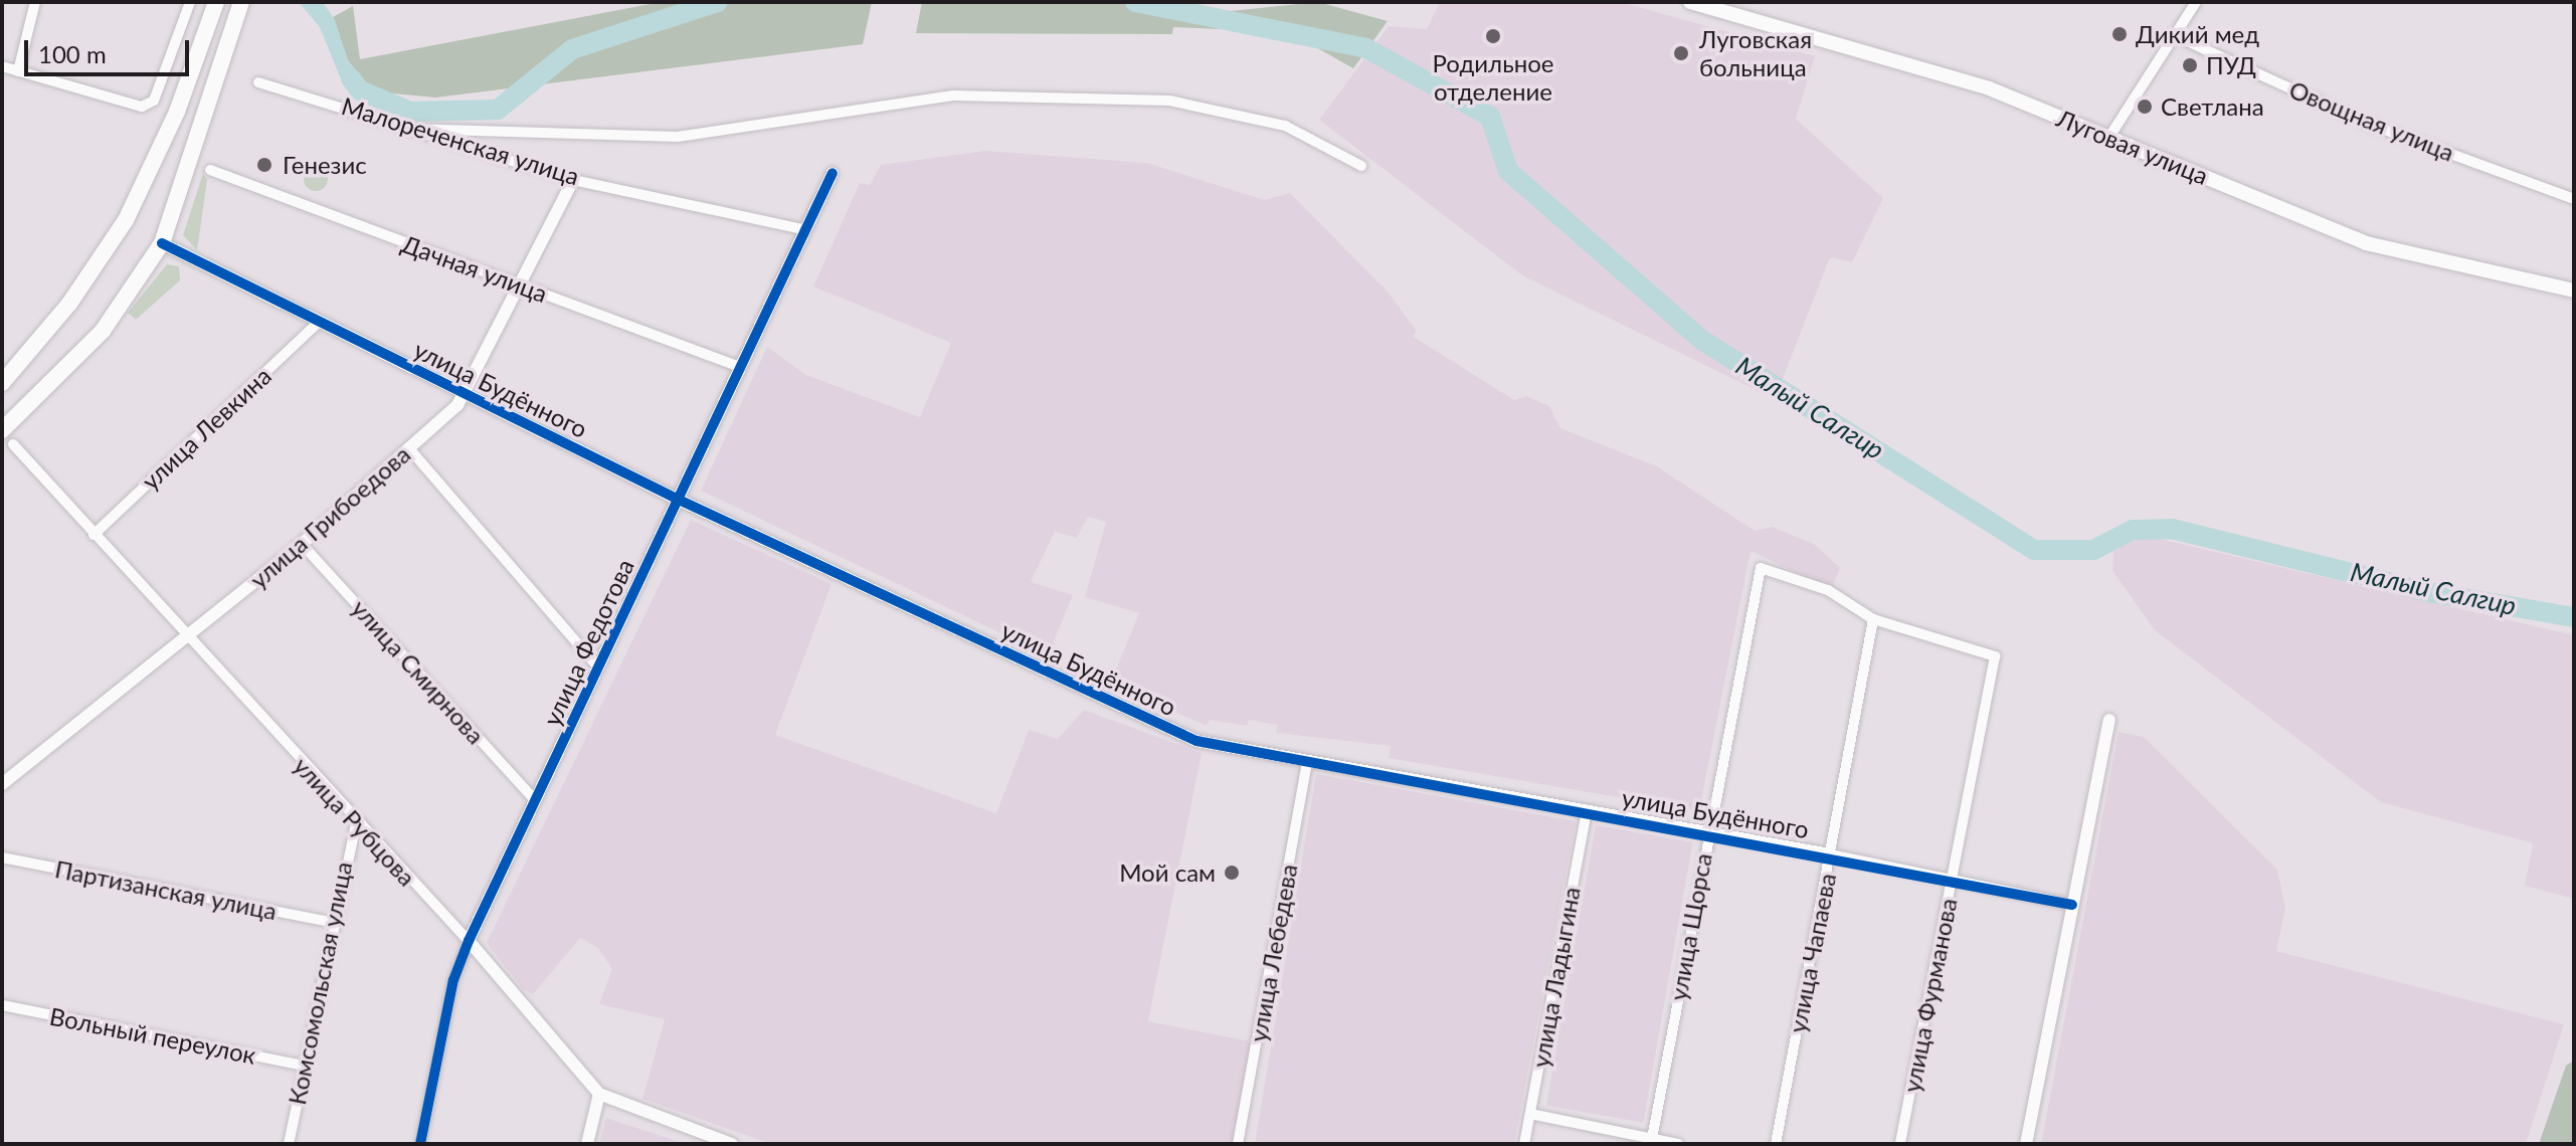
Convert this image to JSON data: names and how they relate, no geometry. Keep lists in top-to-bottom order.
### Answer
{
  "streets": {
    "main road": ["Луговая улица"],
    "street": [
      "Овощная улица",
      "Малореченская улица",
      "Дачная улица",
      "улица Будённого",
      "улица Левкина",
      "улица Грибоедова",
      "улица Федотова",
      "улица Смирнова",
      "улица Рубцова",
      "Партизанская улица",
      "улица Щорса",
      "улица Лебедева",
      "улица Чапаева",
      "улица Ладыгина",
      "Комсомольская улица",
      "улица Фурманова",
      "Вольный переулок"
    ]
  },
  "crossings": [
    ["Малореченская улица", "улица Грибоедова"],
    ["Малореченская улица", "улица Федотова"],
    ["Дачная улица", "улица Грибоедова"],
    ["Дачная улица", "улица Федотова"],
    ["улица Будённого", "улица Левкина"],
    ["улица Будённого", "улица Грибоедова"],
    ["улица Будённого", "улица Федотова"],
    ["улица Будённого", "улица Щорса"],
    ["улица Будённого", "улица Лебедева"],
    ["улица Будённого", "улица Чапаева"],
    ["улица Будённого", "улица Ладыгина"],
    ["улица Будённого", "улица Фурманова"],
    ["улица Левкина", "улица Рубцова"],
    ["улица Грибоедова", "улица Смирнова"],
    ["улица Грибоедова", "улица Рубцова"],
    ["улица Федотова", "улица Смирнова"],
    ["улица Федотова", "улица Рубцова"],
    ["улица Рубцова", "Комсомольская улица"],
    ["Партизанская улица", "Комсомольская улица"],
    ["улица Щорса", "улица Чапаева"],
    ["улица Щорса", "улица Фурманова"],
    ["улица Чапаева", "улица Фурманова"],
    ["Комсомольская улица", "Вольный переулок"]
  ],
  "water": ["Малый Салгир"],
  "places": [
    "Дикий мед",
    "Родильное отделение",
    "Луговская больница",
    "ПУД",
    "Светлана",
    "Генезис",
    "Мой сам"
  ],
  "scale_bar": "100 m"
}
